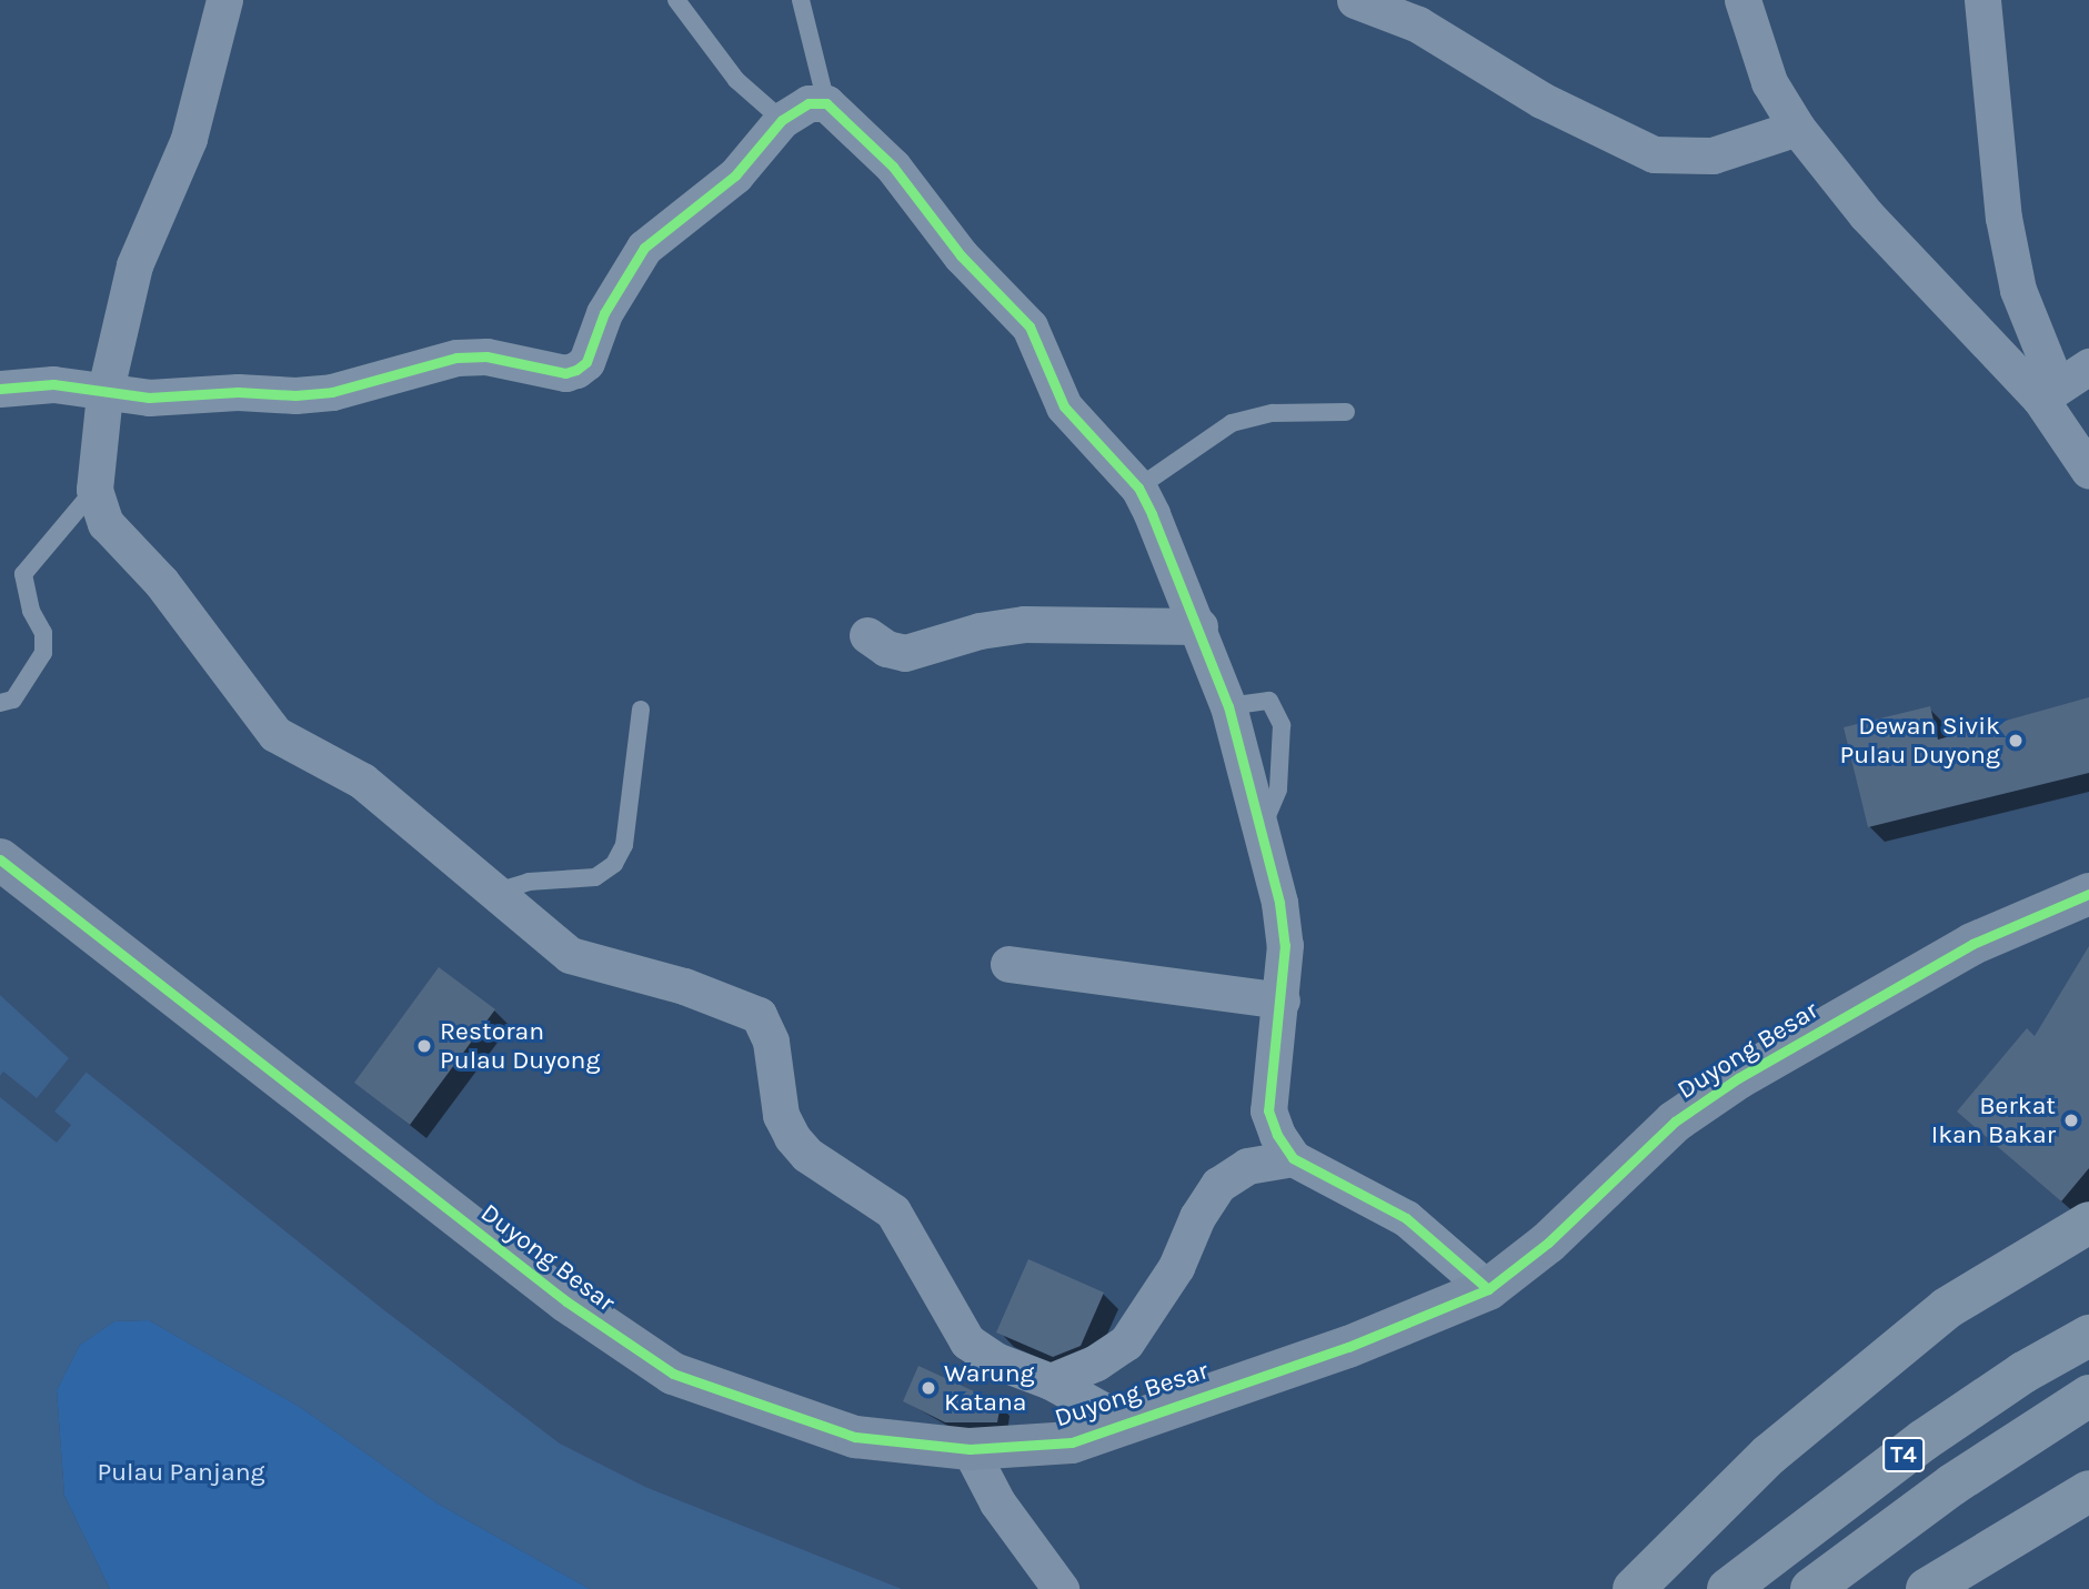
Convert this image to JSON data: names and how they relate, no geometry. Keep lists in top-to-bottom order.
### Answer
{
  "streets": {
    "highway": ["T4"],
    "street": ["Duyong Besar"]
  },
  "parks": ["Pulau Panjang"],
  "places": [
    "Dewan Sivik Pulau Duyong",
    "Restoran Pulau Duyong",
    "Berkat Ikan Bakar",
    "Warung Katana"
  ]
}
